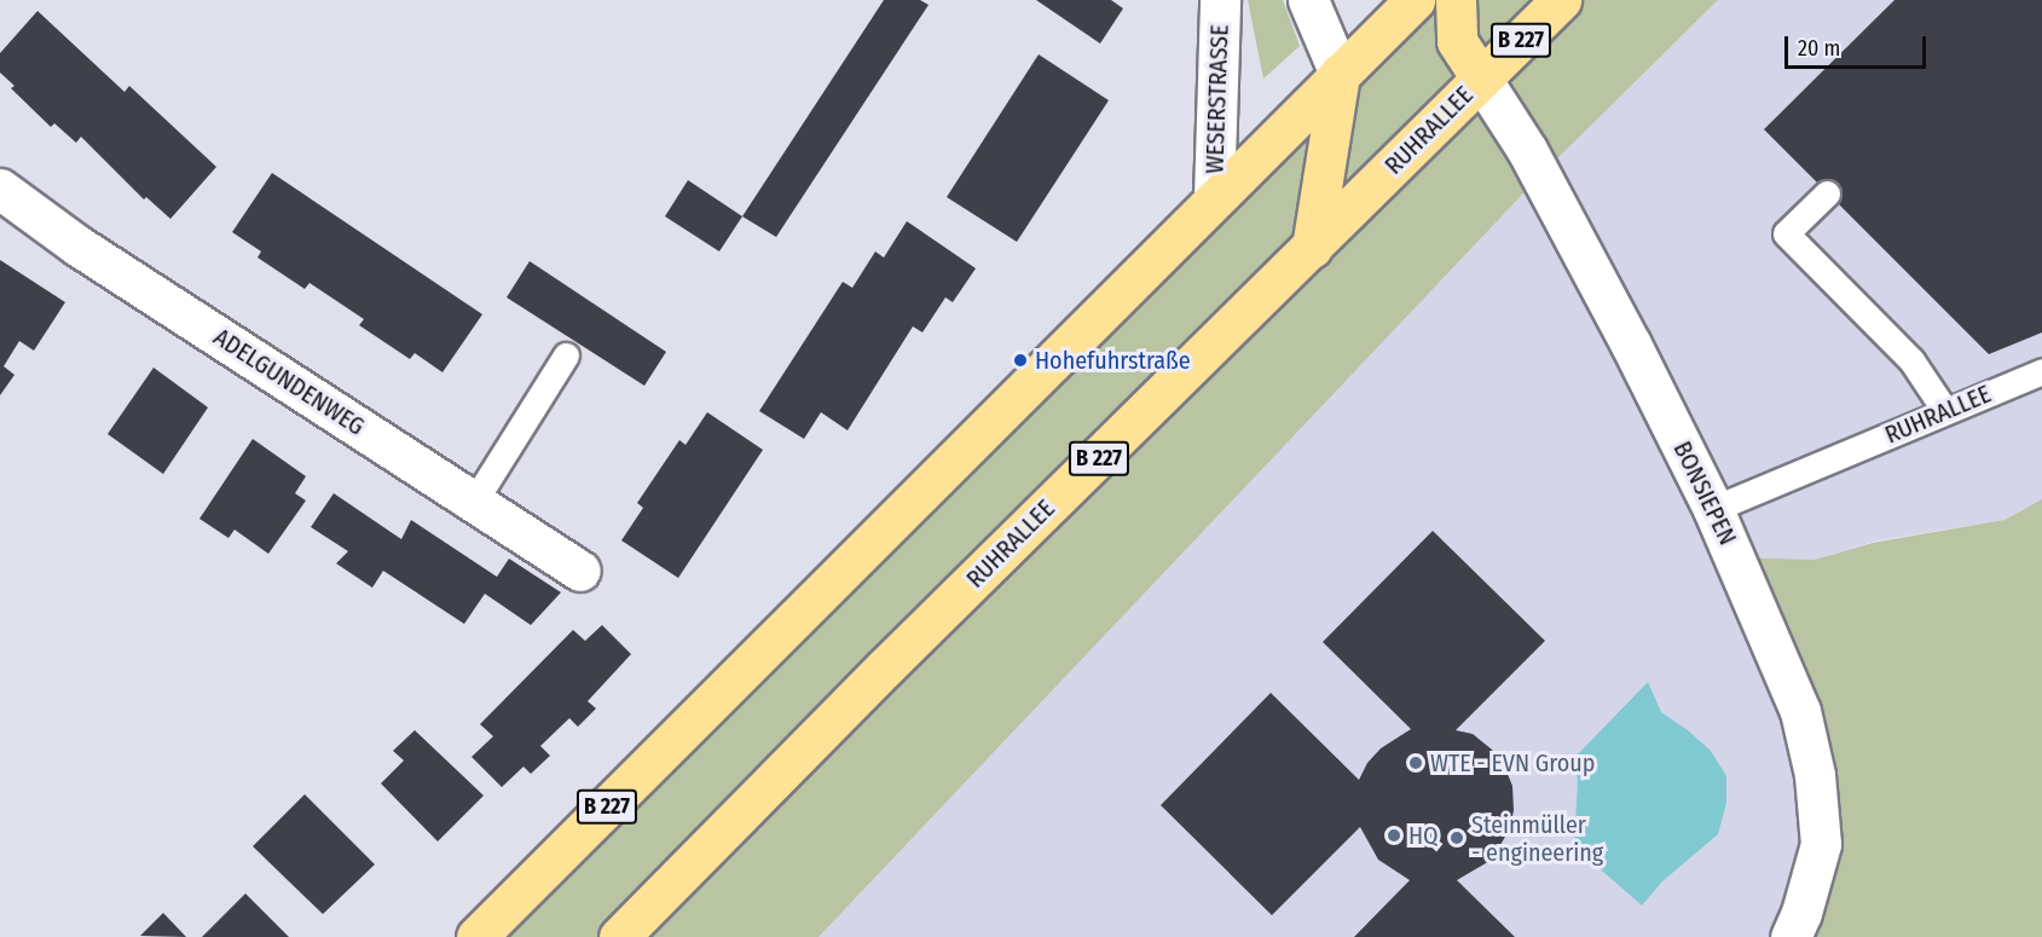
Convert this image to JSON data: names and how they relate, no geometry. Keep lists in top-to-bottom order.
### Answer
{
  "streets": {
    "main road": ["B 227", "RUHRALLEE"],
    "street": ["WESERSTRASSE", "ADELGUNDENWEG", "BONSIEPEN"]
  },
  "crossings": [
    ["B 227", "WESERSTRASSE"],
    ["RUHRALLEE", "BONSIEPEN"]
  ],
  "places": [
    "Hohefuhrstraße",
    "WTE - EVN Group",
    "HQ",
    "Steinmüller - engineering"
  ],
  "scale_bar": "20 m"
}
